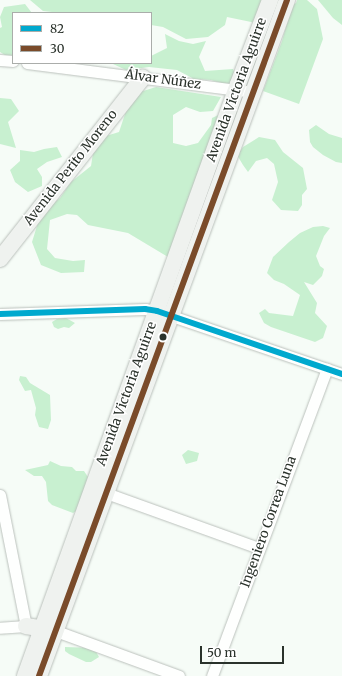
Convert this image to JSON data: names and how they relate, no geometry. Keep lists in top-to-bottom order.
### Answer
{
  "streets": {
    "main road": ["Avenida Victoria Aguirre", "Avenida Perito Moreno"],
    "street": ["Álvar Núñez", "Ingeniero Correa Luna"]
  },
  "crossings": [
    ["Álvar Núñez", "Avenida Victoria Aguirre"],
    ["Álvar Núñez", "Avenida Perito Moreno"]
  ],
  "lines": ["transit line 30", "transit line 82"],
  "legend": ["82", "30"],
  "scale_bar": "50 m"
}
